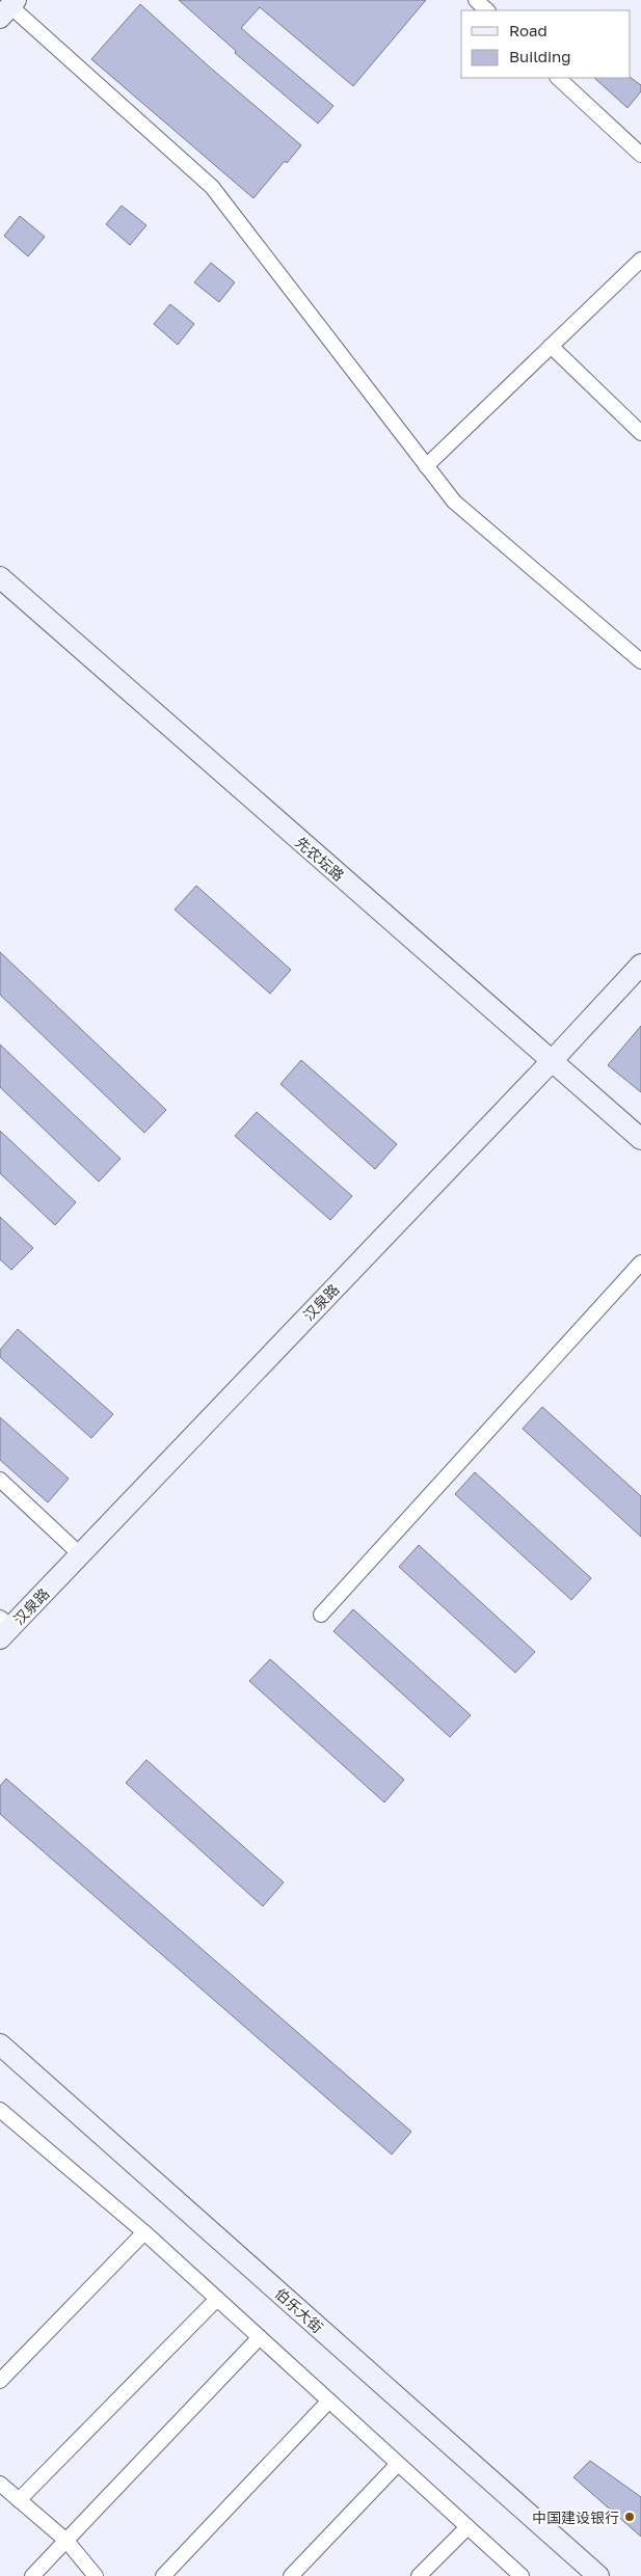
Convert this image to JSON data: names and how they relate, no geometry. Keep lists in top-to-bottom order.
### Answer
{
  "streets": {
    "street": ["先农坛路", "汉泉路", "伯乐大街"]
  },
  "crossings": [
    ["先农坛路", "汉泉路"]
  ],
  "places": ["中国建设银行"],
  "legend": ["Road", "Building"]
}
